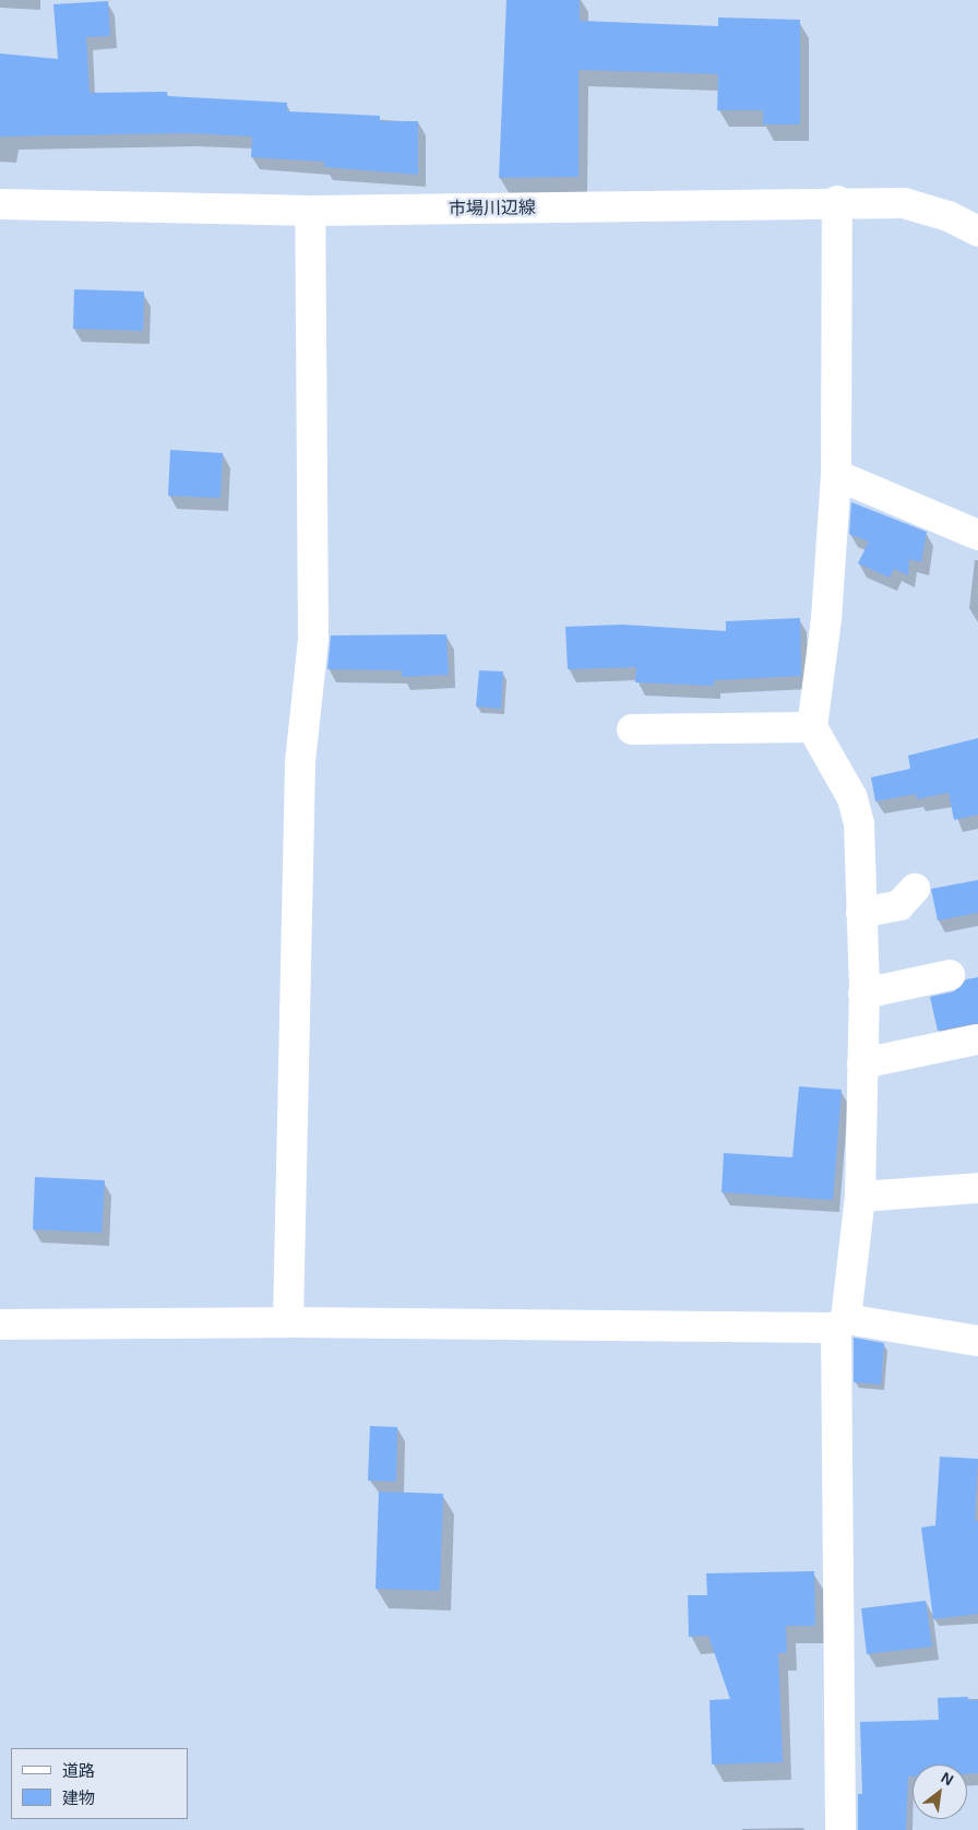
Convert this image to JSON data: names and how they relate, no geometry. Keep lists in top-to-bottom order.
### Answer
{
  "streets": {
    "street": ["市場川辺線"]
  },
  "legend": ["道路", "建物"],
  "north": "top right"
}
